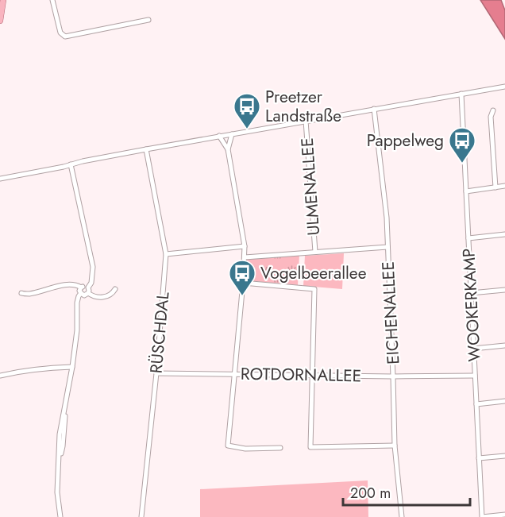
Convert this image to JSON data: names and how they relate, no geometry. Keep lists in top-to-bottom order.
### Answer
{
  "streets": {
    "street": [
      "ULMENALLEE",
      "WOOKERKAMP",
      "EICHENALLEE",
      "RÜSCHDAL",
      "ROTDORNALLEE"
    ]
  },
  "crossings": [
    ["WOOKERKAMP", "ROTDORNALLEE"],
    ["EICHENALLEE", "ROTDORNALLEE"],
    ["RÜSCHDAL", "ROTDORNALLEE"]
  ],
  "places": {
    "bus stop": ["Preetzer Landstraße", "Pappelweg", "Vogelbeerallee"]
  },
  "scale_bar": "200 m"
}
